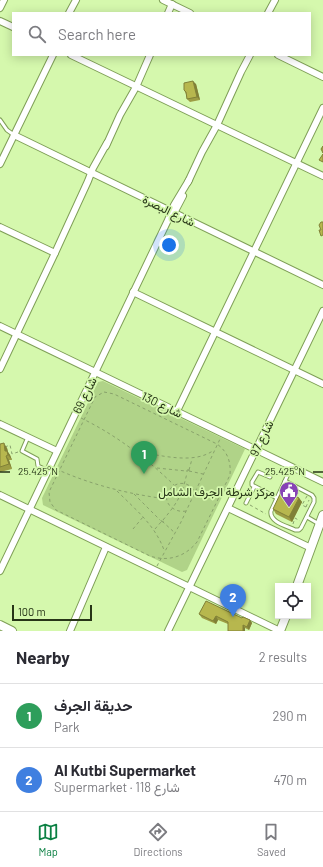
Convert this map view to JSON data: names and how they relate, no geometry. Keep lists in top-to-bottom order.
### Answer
{
  "streets": {
    "street": [
      "شارع البصرة",
      "شارع 69",
      "شارع 130",
      "شارع 97"
    ]
  },
  "crossings": [
    ["شارع البصرة", "شارع 69"],
    ["شارع 69", "شارع 130"],
    ["شارع 130", "شارع 97"]
  ],
  "places": {
    "public building": ["مركز شرطة الجرف الشامل"]
  },
  "scale_bar": "100 m",
  "page": {
    "search": "Search here",
    "pins": ["1", "2"],
    "scale": "100 m",
    "heading": ["Nearby", "2 results"],
    "list": [
      {
        "mark": "1",
        "name": "حديقة الجرف",
        "note": "Park",
        "value": "290 m"
      },
      {
        "mark": "2",
        "name": "Al Kutbi Supermarket",
        "note": "Supermarket · شارع 118",
        "value": "470 m"
      }
    ],
    "nav": ["Map", "Directions", "Saved"]
  },
  "coordinates": ["25.425°N"]
}
